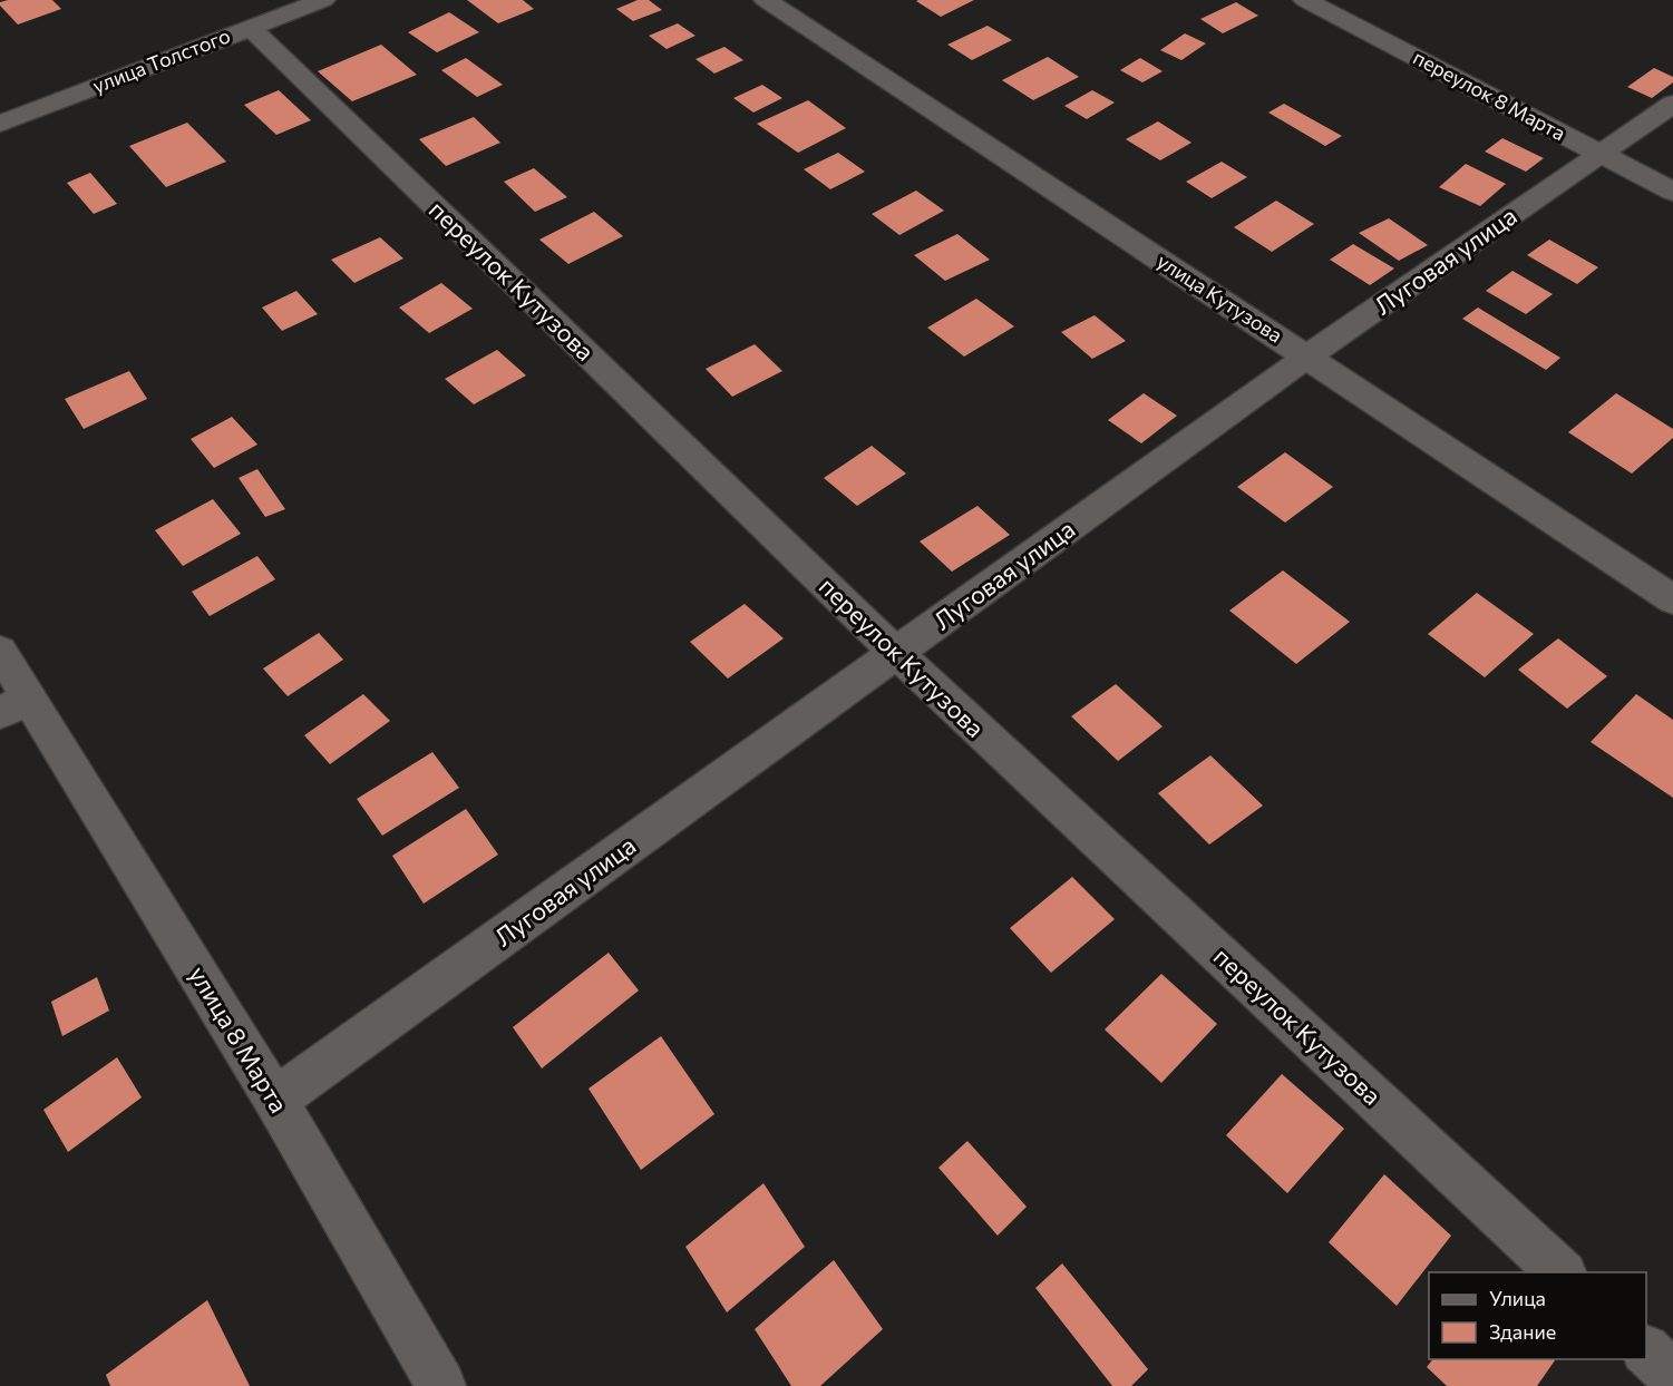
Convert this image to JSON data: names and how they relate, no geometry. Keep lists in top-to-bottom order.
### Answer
{
  "streets": {
    "street": [
      "улица Толстого",
      "переулок 8 Марта",
      "Луговая улица",
      "переулок Кутузова",
      "улица Кутузова",
      "улица 8 Марта"
    ]
  },
  "crossings": [
    ["улица Толстого", "переулок Кутузова"],
    ["переулок 8 Марта", "Луговая улица"],
    ["Луговая улица", "переулок Кутузова"],
    ["Луговая улица", "улица Кутузова"],
    ["Луговая улица", "улица 8 Марта"]
  ],
  "legend": ["Улица", "Здание"]
}
